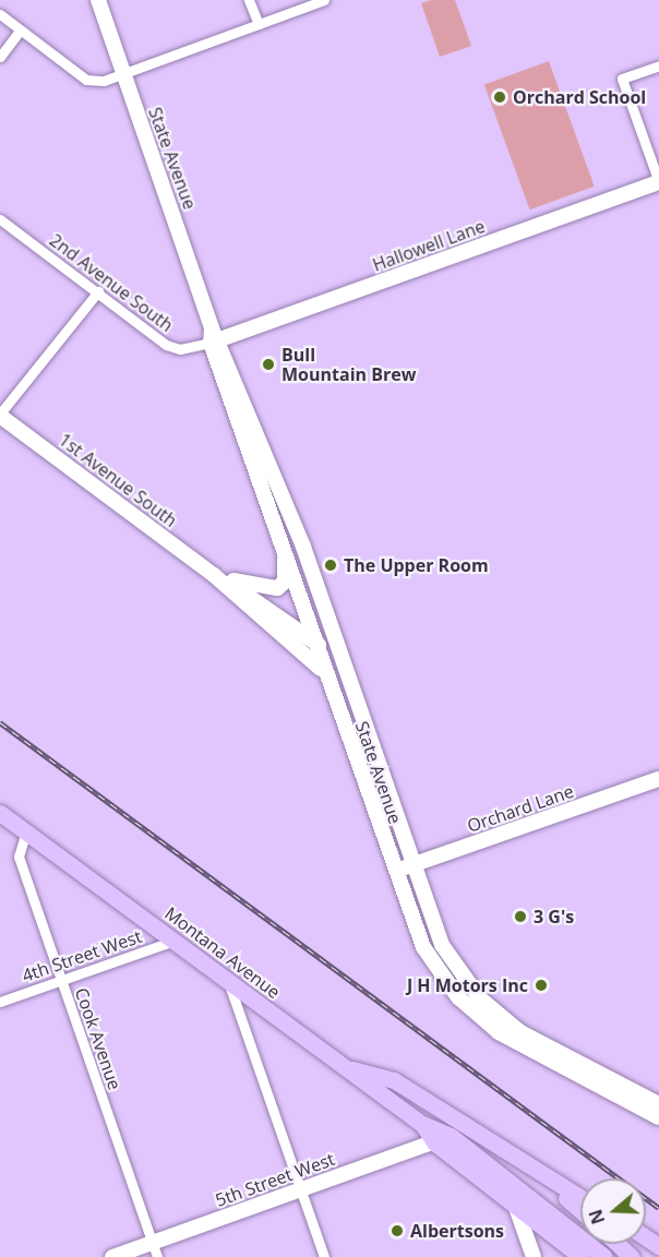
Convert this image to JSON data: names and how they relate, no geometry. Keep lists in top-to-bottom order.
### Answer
{
  "streets": {
    "main road": [
      "State Avenue",
      "Hallowell Lane",
      "1st Avenue South",
      "Orchard Lane",
      "Montana Avenue",
      "5th Street West"
    ],
    "street": ["2nd Avenue South", "4th Street West", "Cook Avenue"]
  },
  "crossings": [
    ["State Avenue", "Hallowell Lane"],
    ["State Avenue", "2nd Avenue South"],
    ["State Avenue", "1st Avenue South"],
    ["State Avenue", "Orchard Lane"],
    ["Hallowell Lane", "2nd Avenue South"],
    ["Montana Avenue", "4th Street West"],
    ["Montana Avenue", "Cook Avenue"],
    ["Montana Avenue", "5th Street West"],
    ["4th Street West", "Cook Avenue"],
    ["Cook Avenue", "5th Street West"]
  ],
  "places": [
    "Orchard School",
    "Bull Mountain Brew",
    "The Upper Room",
    "3 G's",
    "J H Motors Inc",
    "Albertsons"
  ],
  "north": "left"
}
